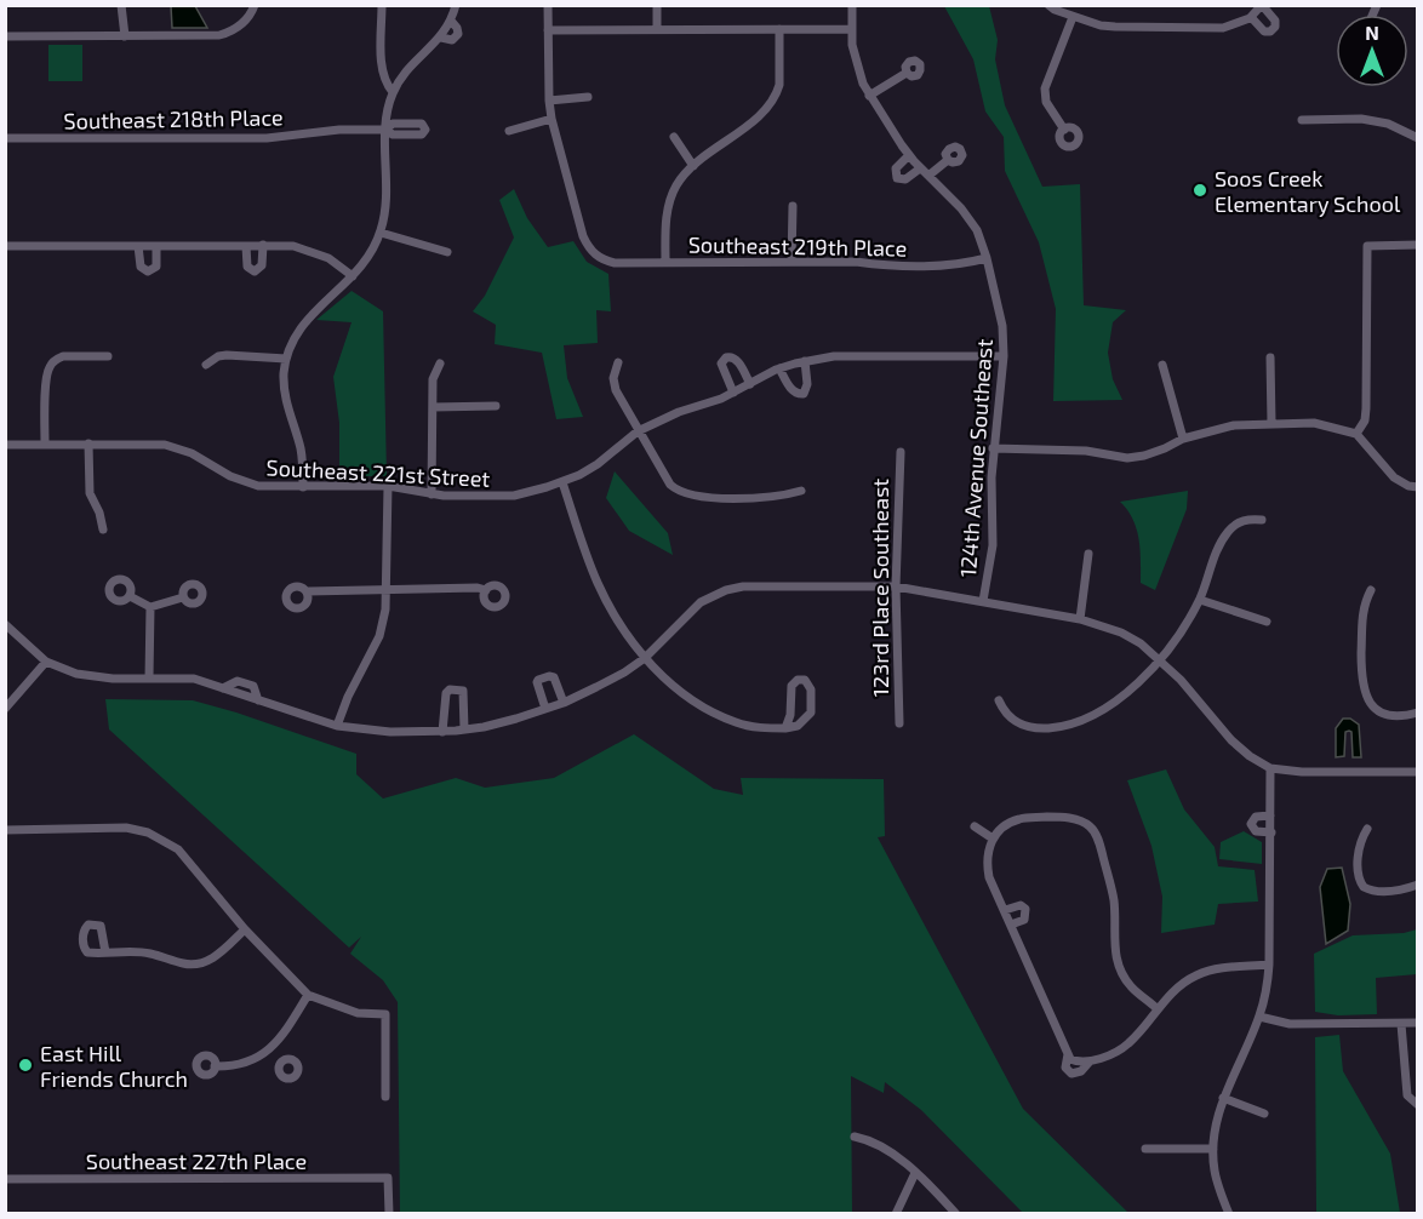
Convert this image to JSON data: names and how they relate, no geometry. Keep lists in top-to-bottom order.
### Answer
{
  "streets": {
    "street": [
      "Southeast 218th Place",
      "Southeast 219th Place",
      "124th Avenue Southeast",
      "Southeast 221st Street",
      "123rd Place Southeast",
      "Southeast 227th Place"
    ]
  },
  "crossings": [
    ["Southeast 219th Place", "124th Avenue Southeast"],
    ["124th Avenue Southeast", "Southeast 221st Street"]
  ],
  "places": ["Soos Creek Elementary School", "East Hill Friends Church"],
  "north": "top"
}
